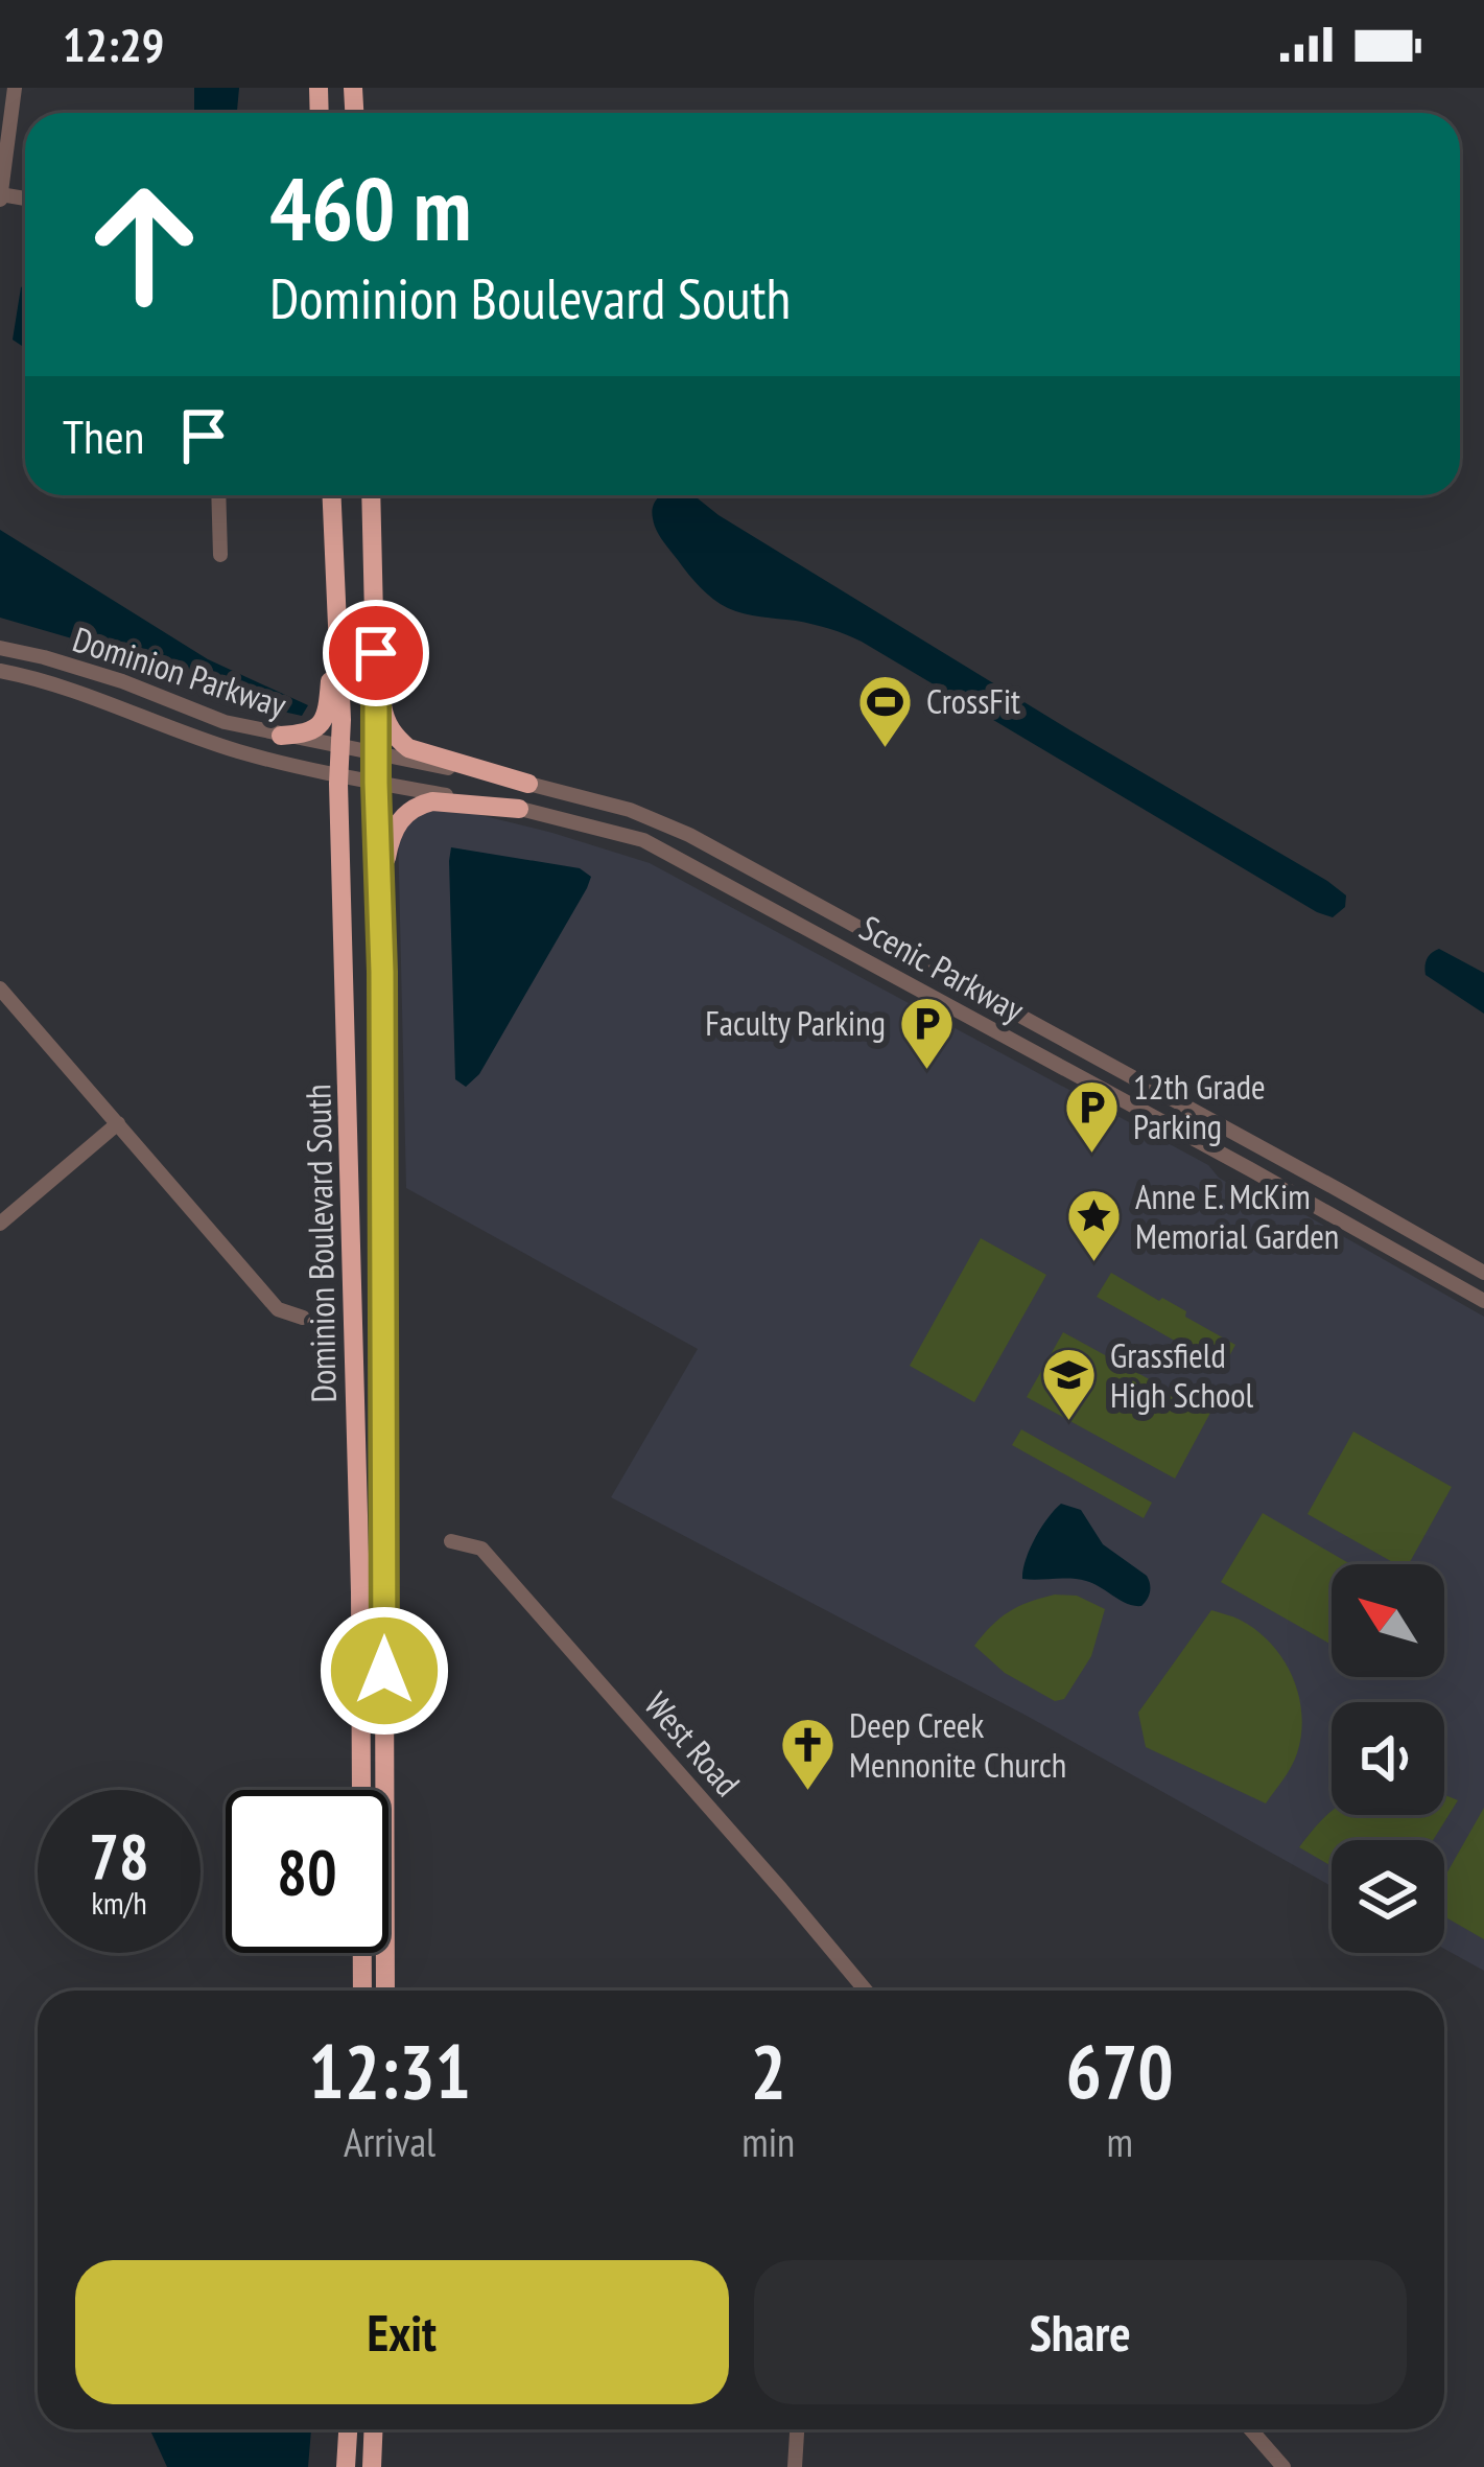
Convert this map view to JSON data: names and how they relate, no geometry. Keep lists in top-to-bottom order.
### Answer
{
  "streets": {
    "highway": ["Dominion Boulevard South"],
    "street": ["Dominion Parkway", "Scenic Parkway", "West Road"]
  },
  "crossings": [
    ["Dominion Parkway", "Scenic Parkway"],
    ["Dominion Parkway", "Dominion Boulevard South"],
    ["Scenic Parkway", "Dominion Boulevard South"]
  ],
  "places": {
    "sports": ["CrossFit"],
    "parking": ["Faculty Parking", "12th Grade Parking"],
    "place": ["Anne E. McKim Memorial Garden"],
    "school or university": ["Grassfield High School"],
    "church": ["Deep Creek Mennonite Church"]
  },
  "north": "top left",
  "page": {
    "status": "12:29",
    "turn": ["460 m", "Dominion Boulevard South"],
    "then": "Then",
    "speed": "78 km/h",
    "limit": "80",
    "eta": [
      "12:31",
      "Arrival",
      "2",
      "min",
      "670",
      "m"
    ],
    "buttons": ["Exit", "Share"]
  }
}
